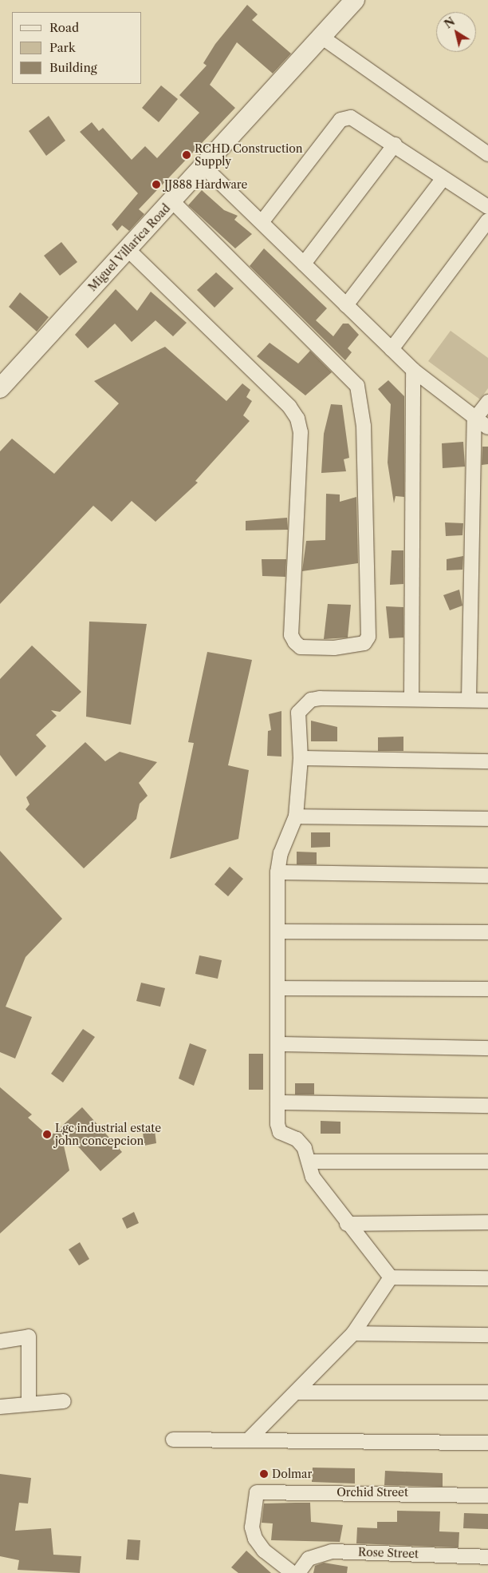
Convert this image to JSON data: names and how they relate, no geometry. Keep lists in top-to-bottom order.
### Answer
{
  "streets": {
    "main road": ["Miguel Villarica Road"],
    "street": ["Orchid Street", "Rose Street"]
  },
  "places": [
    "RCHD Construction Supply",
    "JJ888 Hardware",
    "Lgc industrial estate john concepcion",
    "Dolmar"
  ],
  "legend": ["Road", "Park", "Building"],
  "north": "top left"
}
